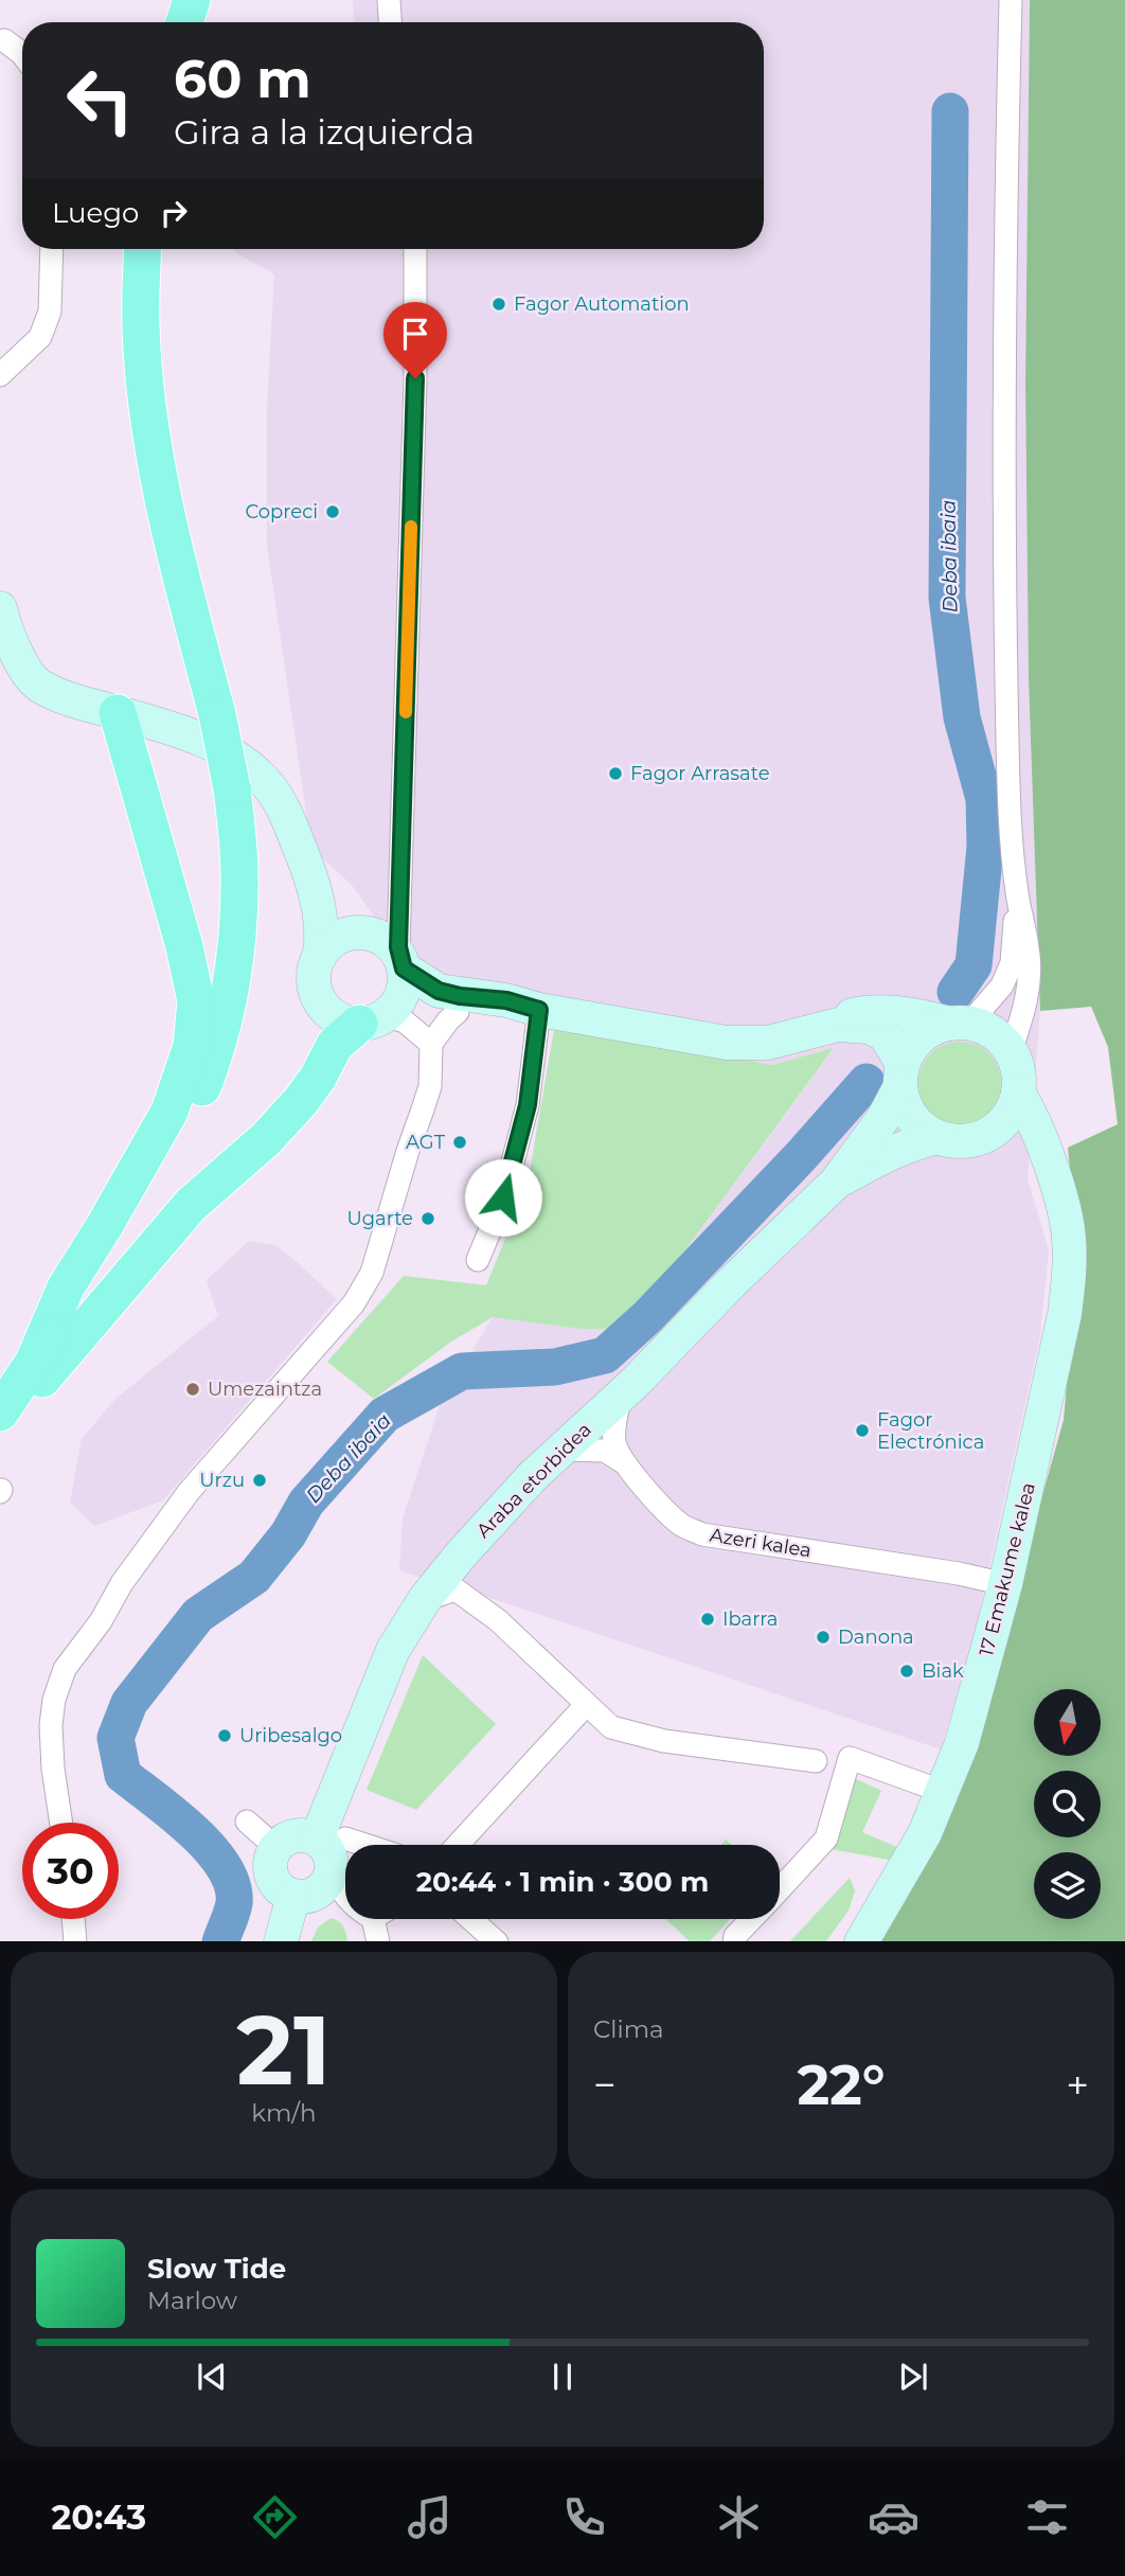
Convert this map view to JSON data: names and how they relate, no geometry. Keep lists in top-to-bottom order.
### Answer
{
  "streets": {
    "street": ["Araba etorbidea", "Azeri kalea", "17 Emakume kalea"]
  },
  "crossings": [
    ["Araba etorbidea", "Azeri kalea"],
    ["Araba etorbidea", "17 Emakume kalea"],
    ["Azeri kalea", "17 Emakume kalea"]
  ],
  "water": ["Deba ibaia"],
  "places": [
    "Fagor Automation",
    "Copreci",
    "Fagor Arrasate",
    "AGT",
    "Ugarte",
    "Umezaintza",
    "Fagor Electrónica",
    "Urzu",
    "Ibarra",
    "Danona",
    "Biak",
    "Uribesalgo"
  ],
  "north": "bottom",
  "page": {
    "turn": ["60 m", "Gira a la izquierda"],
    "then": "Luego",
    "limit": "30",
    "trip": "20:44 · 1 min · 300 m",
    "tile": [
      ["21", "km/h"],
      "Clima"
    ],
    "heat": ["−", "22°", "+"],
    "song": ["Slow Tide", "Marlow"],
    "tabs": "20:43"
  }
}
